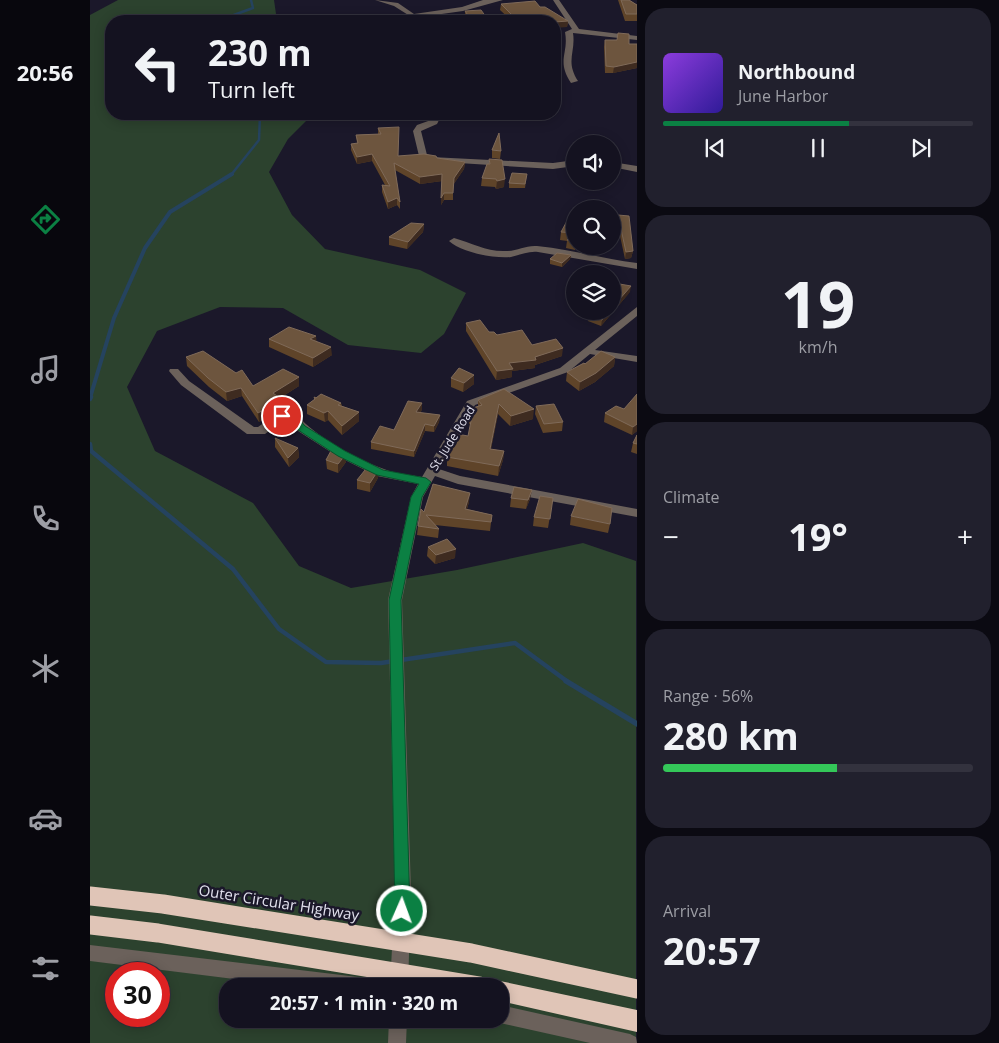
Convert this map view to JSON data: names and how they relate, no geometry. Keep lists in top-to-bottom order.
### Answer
{
  "streets": {
    "highway": ["Outer Circular Highway"],
    "street": ["St. Jude Road"]
  },
  "page": {
    "tabs": "20:56",
    "turn": ["230 m", "Turn left"],
    "song": ["Northbound", "June Harbor"],
    "tile": [
      ["19", "km/h"],
      "Climate",
      ["Range · 56%", "280 km"],
      ["Arrival", "20:57"]
    ],
    "heat": ["−", "19°", "+"],
    "limit": "30",
    "trip": "20:57 · 1 min · 320 m"
  }
}
